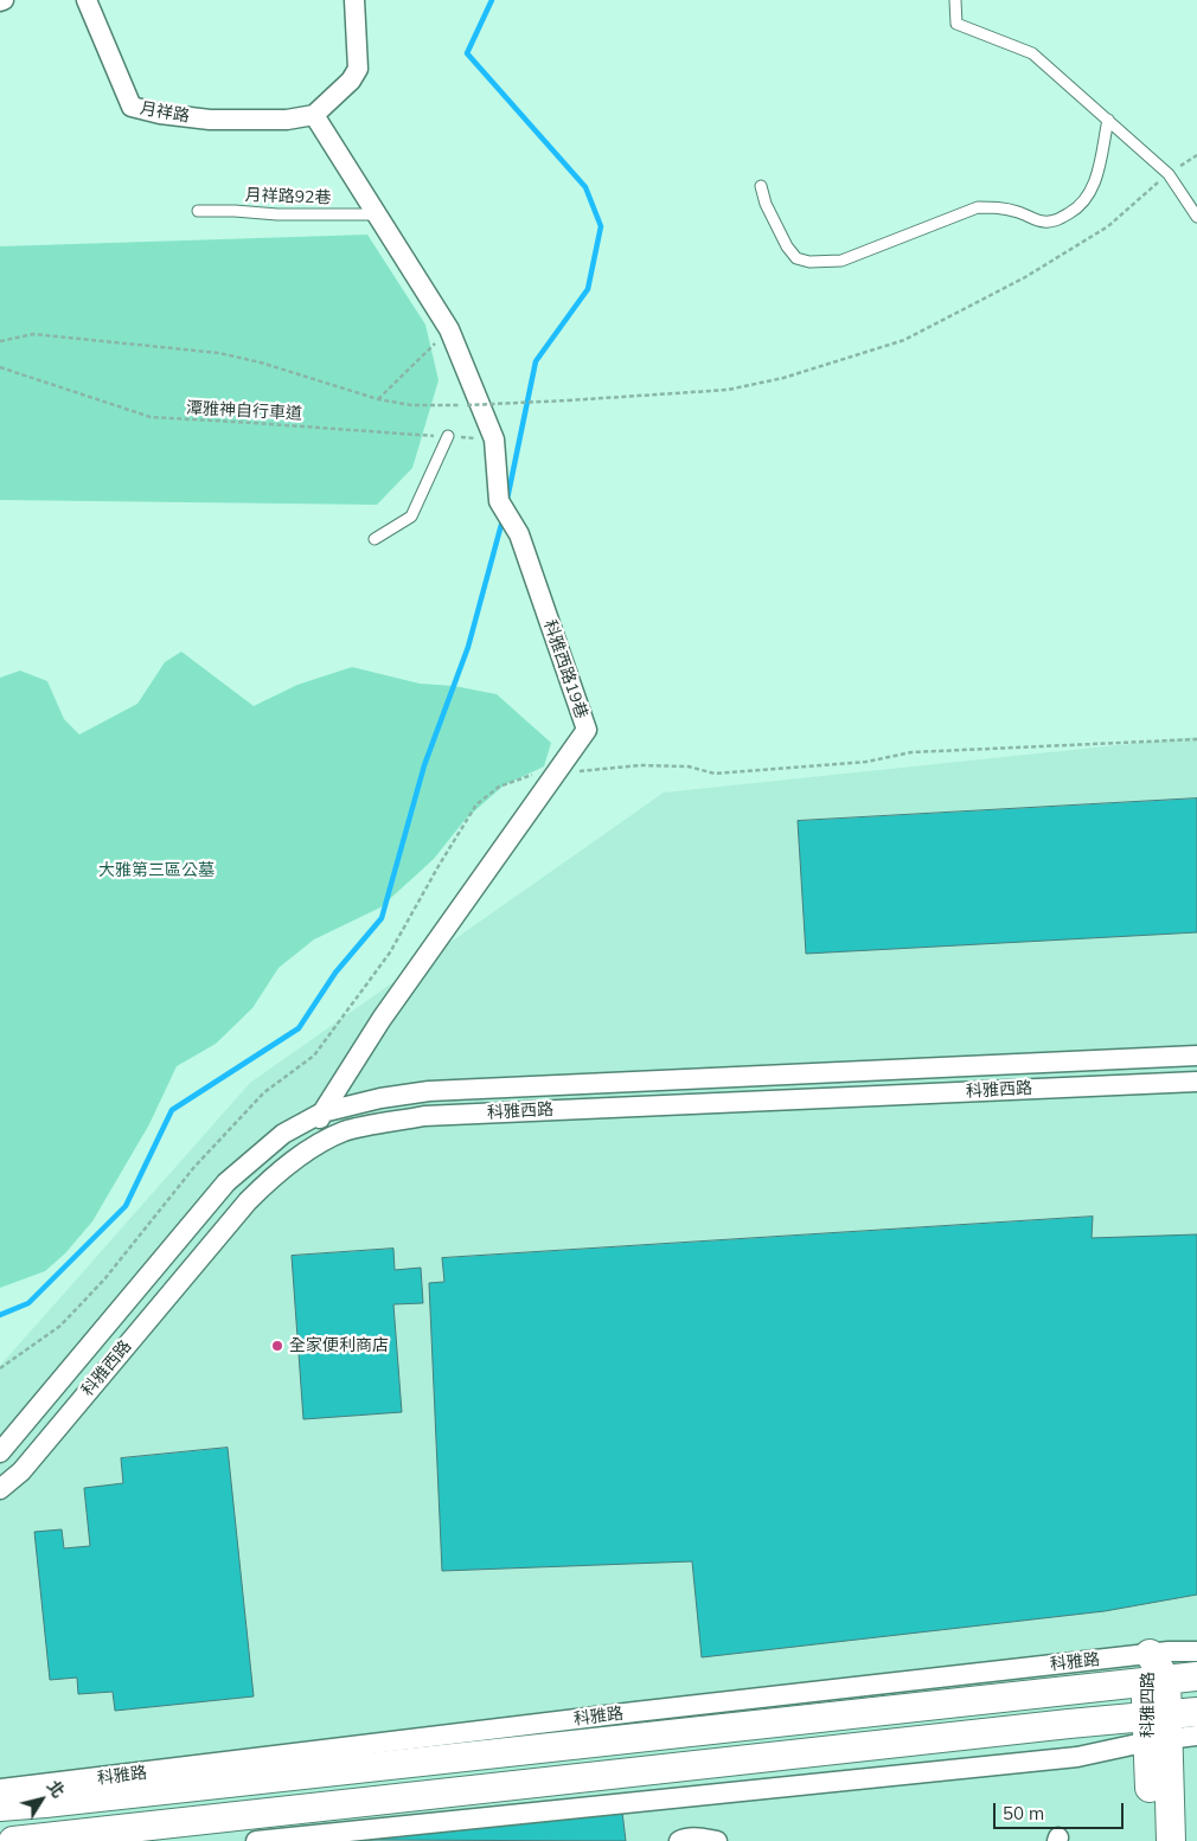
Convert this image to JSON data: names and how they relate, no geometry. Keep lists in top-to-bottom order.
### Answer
{
  "streets": {
    "street": [
      "月祥路",
      "科雅西路19巷",
      "科雅西路",
      "科雅路",
      "科雅四路"
    ],
    "lane": ["月祥路92巷"],
    "path": ["潭雅神自行車道"]
  },
  "crossings": [
    ["月祥路92巷", "科雅西路19巷"],
    ["潭雅神自行車道", "科雅西路19巷"],
    ["科雅西路19巷", "科雅西路"],
    ["科雅路", "科雅四路"]
  ],
  "parks": ["大雅第三區公墓"],
  "places": ["全家便利商店"],
  "scale_bar": "50 m",
  "north": "top right"
}
